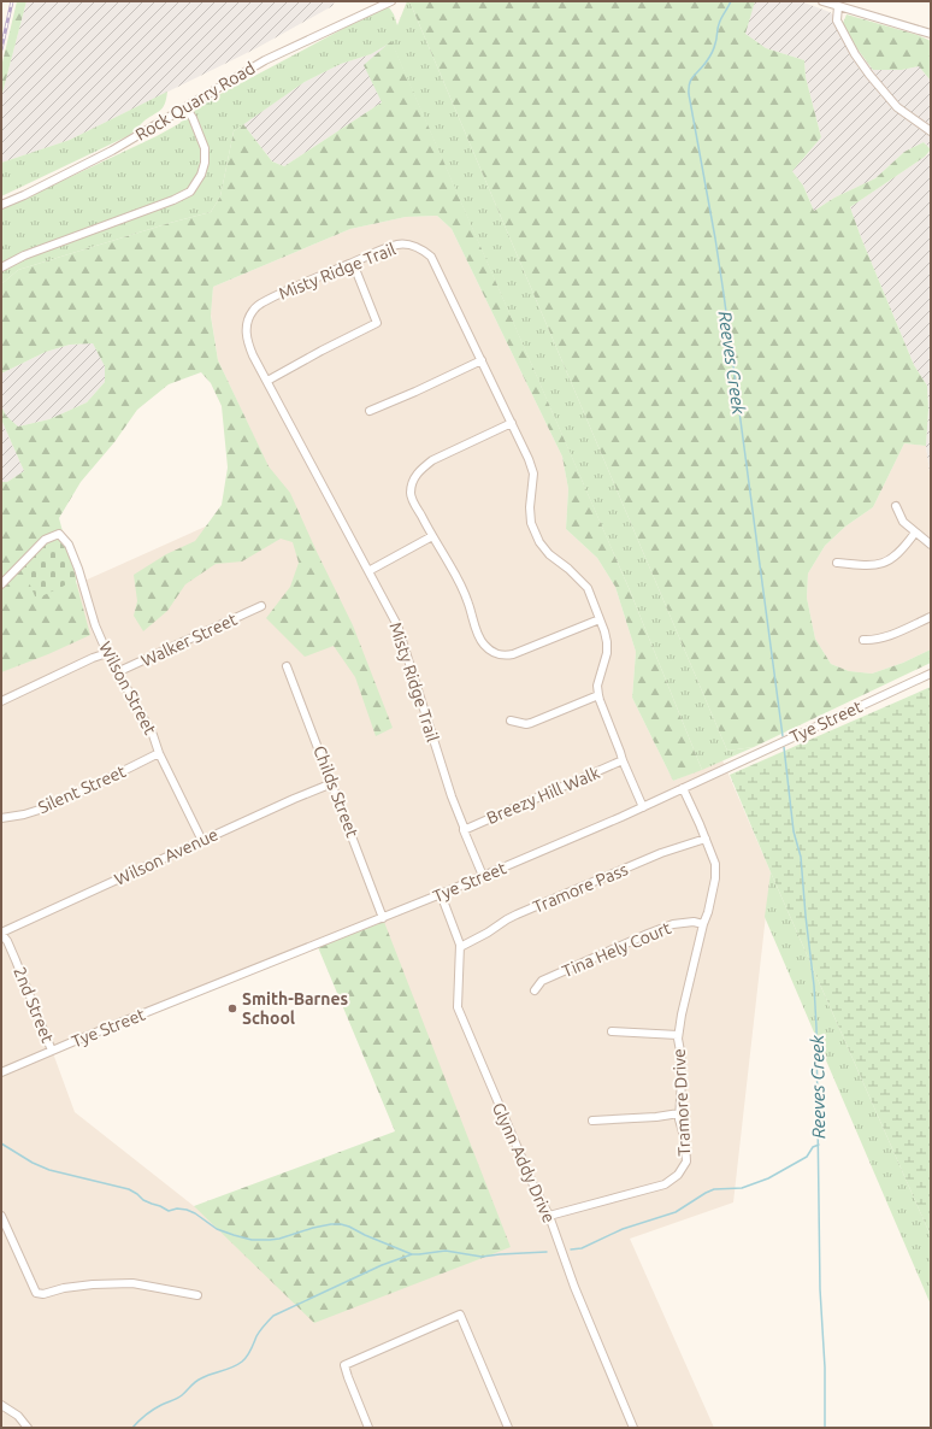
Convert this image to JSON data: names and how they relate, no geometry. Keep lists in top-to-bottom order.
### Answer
{
  "streets": {
    "street": [
      "Rock Quarry Road",
      "Misty Ridge Trail",
      "Walker Street",
      "Wilson Street",
      "Tye Street",
      "Silent Street",
      "Childs Street",
      "Breezy Hill Walk",
      "Wilson Avenue",
      "Tramore Pass",
      "Tina Hely Court",
      "2nd Street",
      "Tramore Drive",
      "Glynn Addy Drive"
    ]
  },
  "crossings": [
    ["Misty Ridge Trail", "Tye Street"],
    ["Misty Ridge Trail", "Breezy Hill Walk"],
    ["Walker Street", "Wilson Street"],
    ["Wilson Street", "Silent Street"],
    ["Wilson Street", "Wilson Avenue"],
    ["Tye Street", "Childs Street"],
    ["Tye Street", "2nd Street"],
    ["Tye Street", "Tramore Drive"],
    ["Tye Street", "Glynn Addy Drive"],
    ["Childs Street", "Wilson Avenue"],
    ["Wilson Avenue", "2nd Street"],
    ["Tramore Pass", "Tramore Drive"],
    ["Tramore Pass", "Glynn Addy Drive"],
    ["Tina Hely Court", "Tramore Drive"],
    ["Tramore Drive", "Glynn Addy Drive"]
  ],
  "water": ["Reeves Creek"],
  "places": ["Smith-Barnes School"]
}
